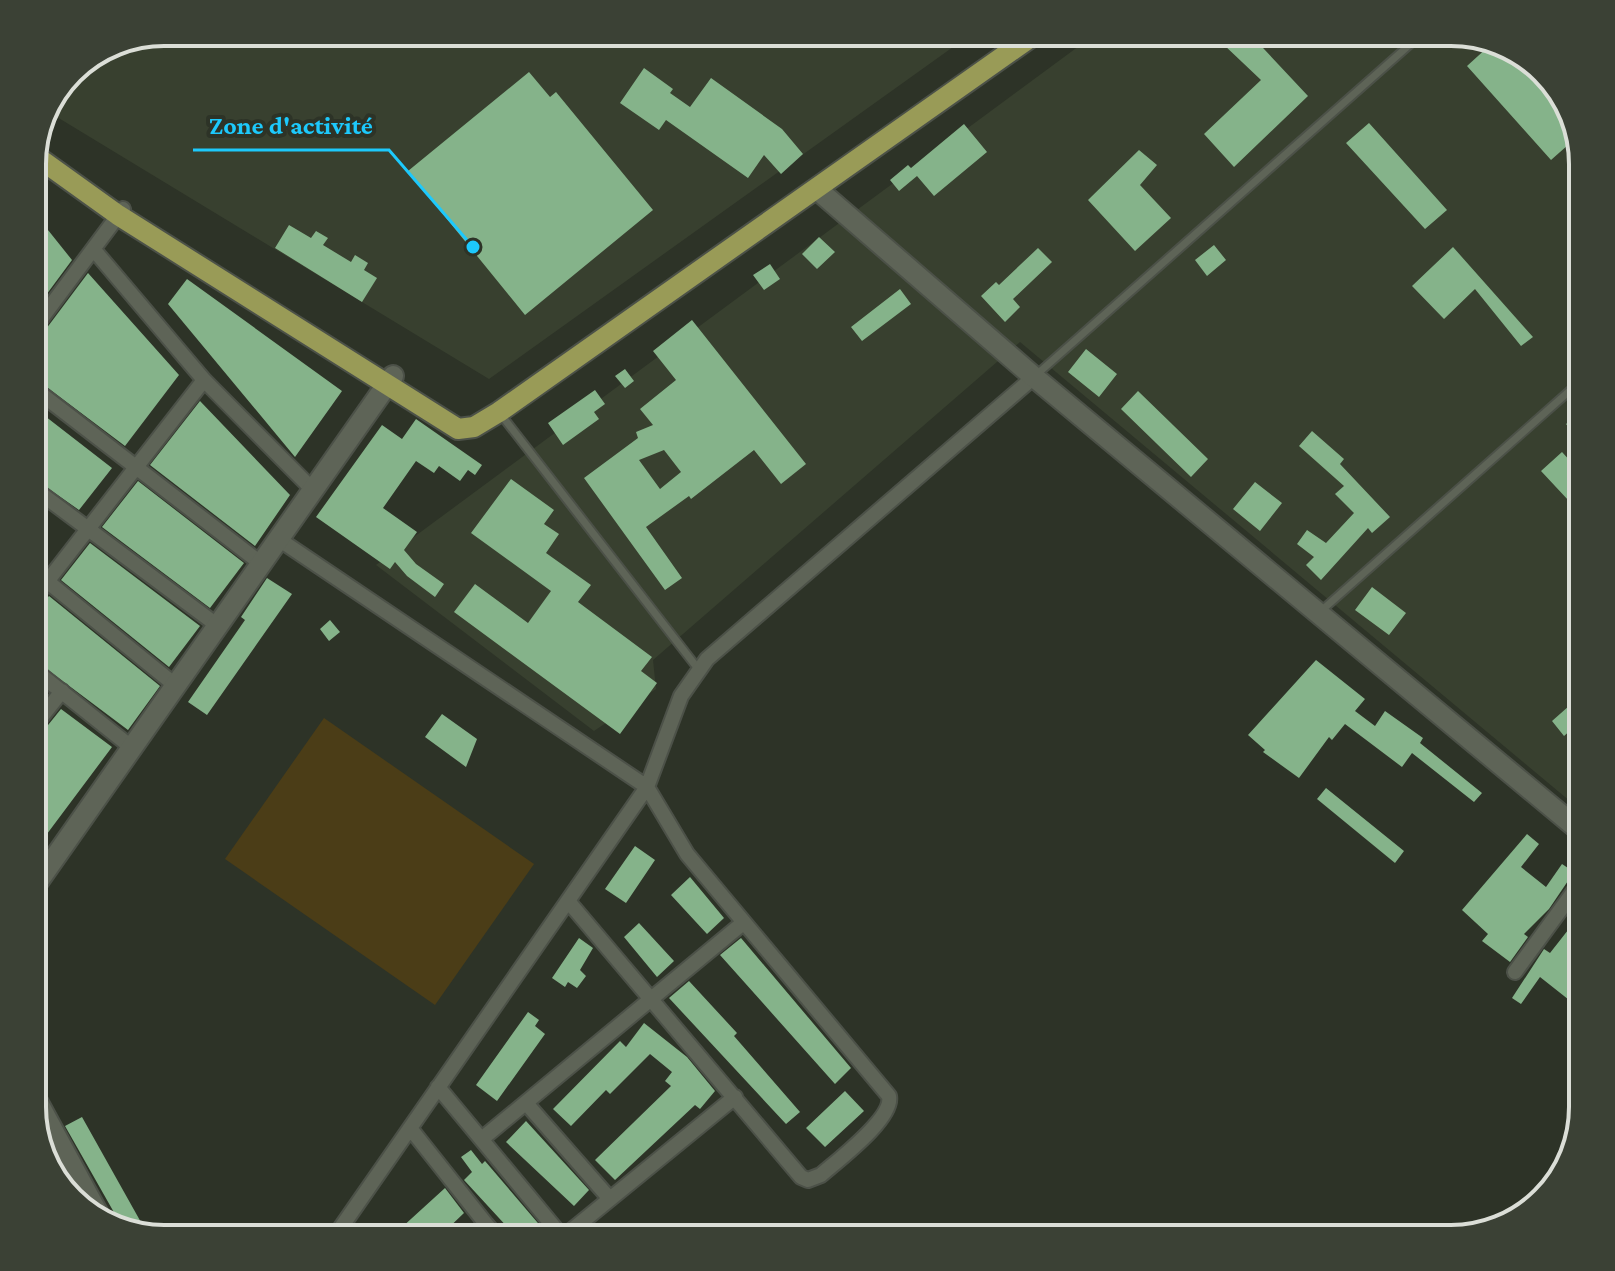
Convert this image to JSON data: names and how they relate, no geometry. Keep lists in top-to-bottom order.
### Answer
{
  "places": ["Zone d'activité"]
}
